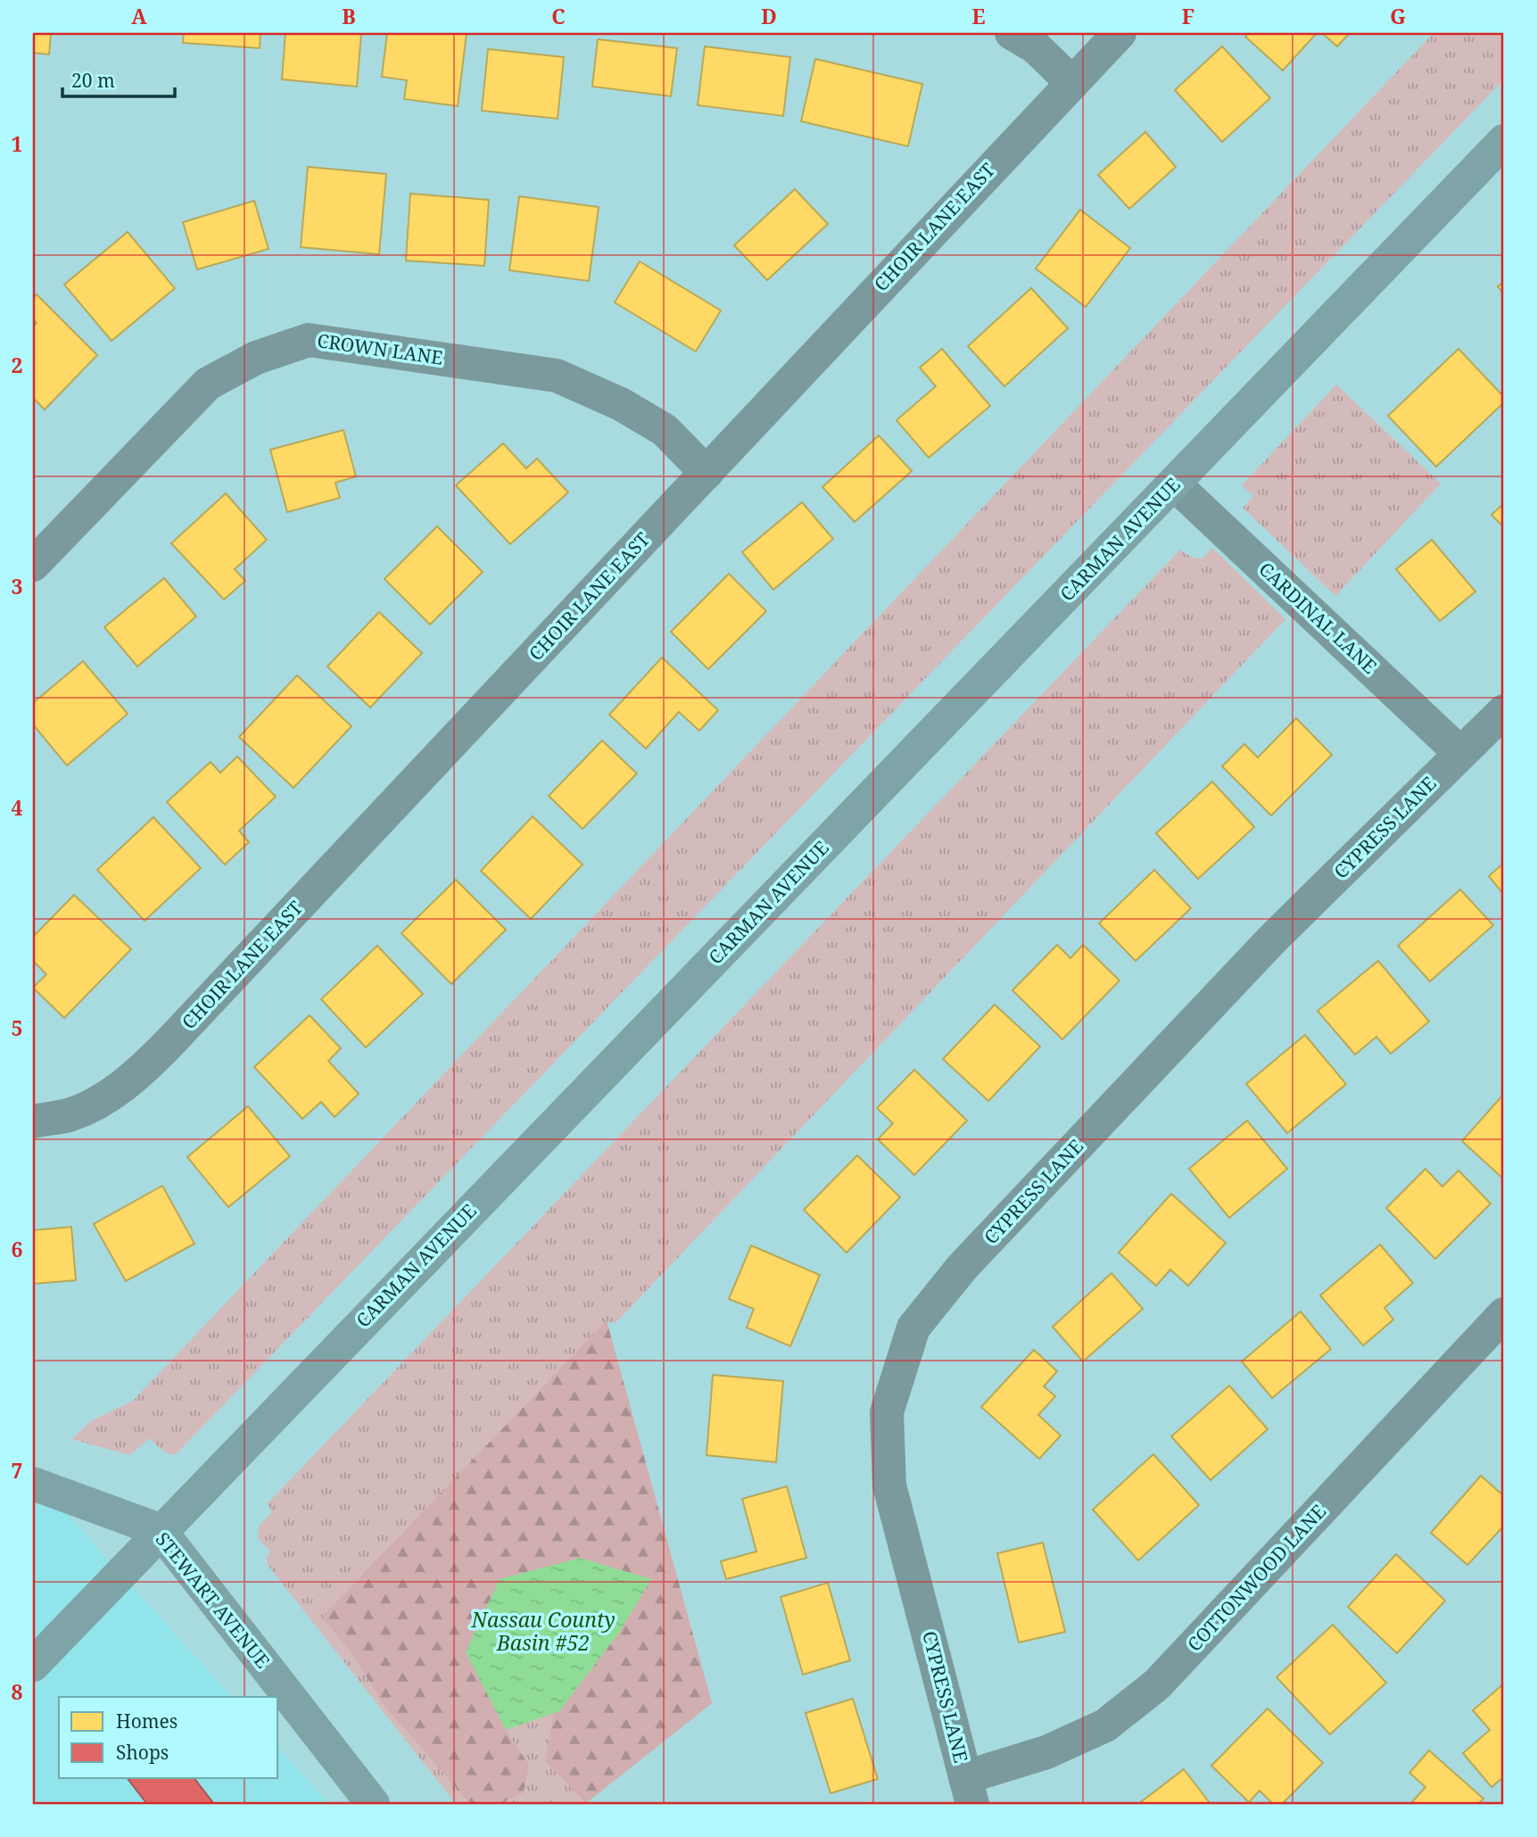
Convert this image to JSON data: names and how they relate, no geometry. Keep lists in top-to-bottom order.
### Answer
{
  "streets": {
    "main road": ["CARMAN AVENUE", "STEWART AVENUE"],
    "street": [
      "CHOIR LANE EAST",
      "CROWN LANE",
      "CARDINAL LANE",
      "CYPRESS LANE",
      "COTTONWOOD LANE"
    ]
  },
  "crossings": [
    ["CHOIR LANE EAST", "CROWN LANE"],
    ["CARMAN AVENUE", "CARDINAL LANE"],
    ["CARMAN AVENUE", "STEWART AVENUE"],
    ["CARDINAL LANE", "CYPRESS LANE"],
    ["CYPRESS LANE", "COTTONWOOD LANE"]
  ],
  "water": ["Nassau County Basin #52"],
  "legend": ["Homes", "Shops"],
  "scale_bar": "20 m",
  "grid": {
    "columns": [
      "A",
      "B",
      "C",
      "D",
      "E",
      "F",
      "G"
    ],
    "rows": [
      "1",
      "2",
      "3",
      "4",
      "5",
      "6",
      "7",
      "8"
    ]
  }
}
